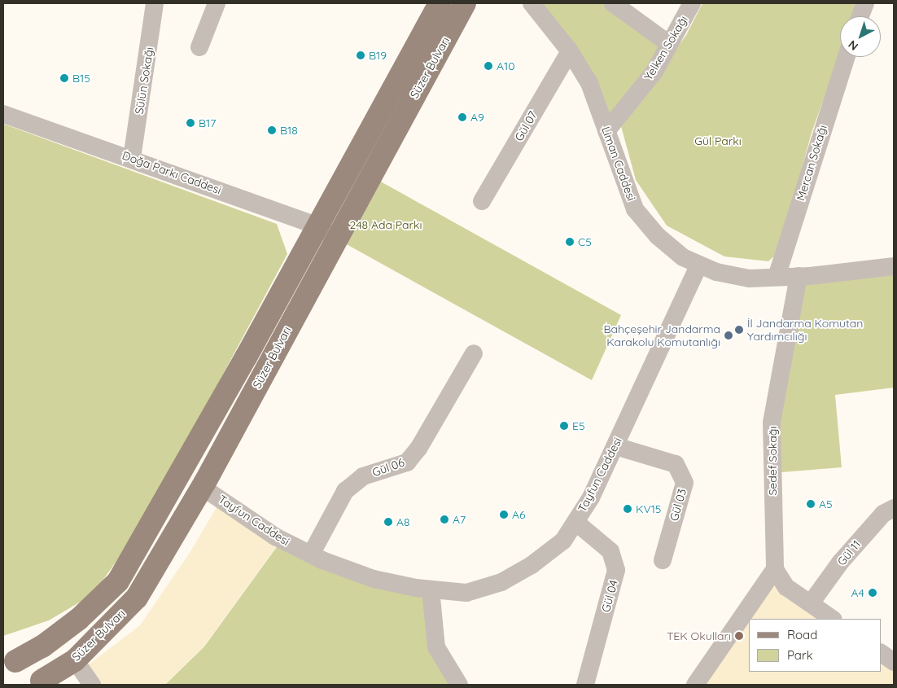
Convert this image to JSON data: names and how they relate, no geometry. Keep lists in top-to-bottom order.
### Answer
{
  "streets": {
    "main road": ["Süzer Bulvarı"],
    "street": [
      "Yelken Sokağı",
      "Sülün Sokağı",
      "Gül 07",
      "Mercan Sokağı",
      "Liman Caddesi",
      "Doğa Parkı Caddesi",
      "Sedef Sokağı",
      "Gül 06",
      "Tayfun Caddesi",
      "Gül 03",
      "Gül 11",
      "Gül 04"
    ]
  },
  "crossings": [
    ["Yelken Sokağı", "Liman Caddesi"],
    ["Süzer Bulvarı", "Doğa Parkı Caddesi"],
    ["Süzer Bulvarı", "Tayfun Caddesi"],
    ["Sülün Sokağı", "Doğa Parkı Caddesi"],
    ["Gül 07", "Liman Caddesi"],
    ["Mercan Sokağı", "Liman Caddesi"],
    ["Liman Caddesi", "Sedef Sokağı"],
    ["Liman Caddesi", "Tayfun Caddesi"],
    ["Gül 06", "Tayfun Caddesi"],
    ["Tayfun Caddesi", "Gül 03"],
    ["Tayfun Caddesi", "Gül 04"]
  ],
  "parks": ["Gül Parkı", "248 Ada Parkı"],
  "places": [
    "B19",
    "A10",
    "B15",
    "A9",
    "B17",
    "B18",
    "C5",
    "İl Jandarma Komutan Yardımcılığı",
    "Bahçeşehir Jandarma Karakolu Komutanlığı",
    "E5",
    "A5",
    "KV15",
    "A6",
    "A7",
    "A8",
    "A4",
    "TEK Okulları"
  ],
  "legend": ["Road", "Park"],
  "north": "bottom left"
}
